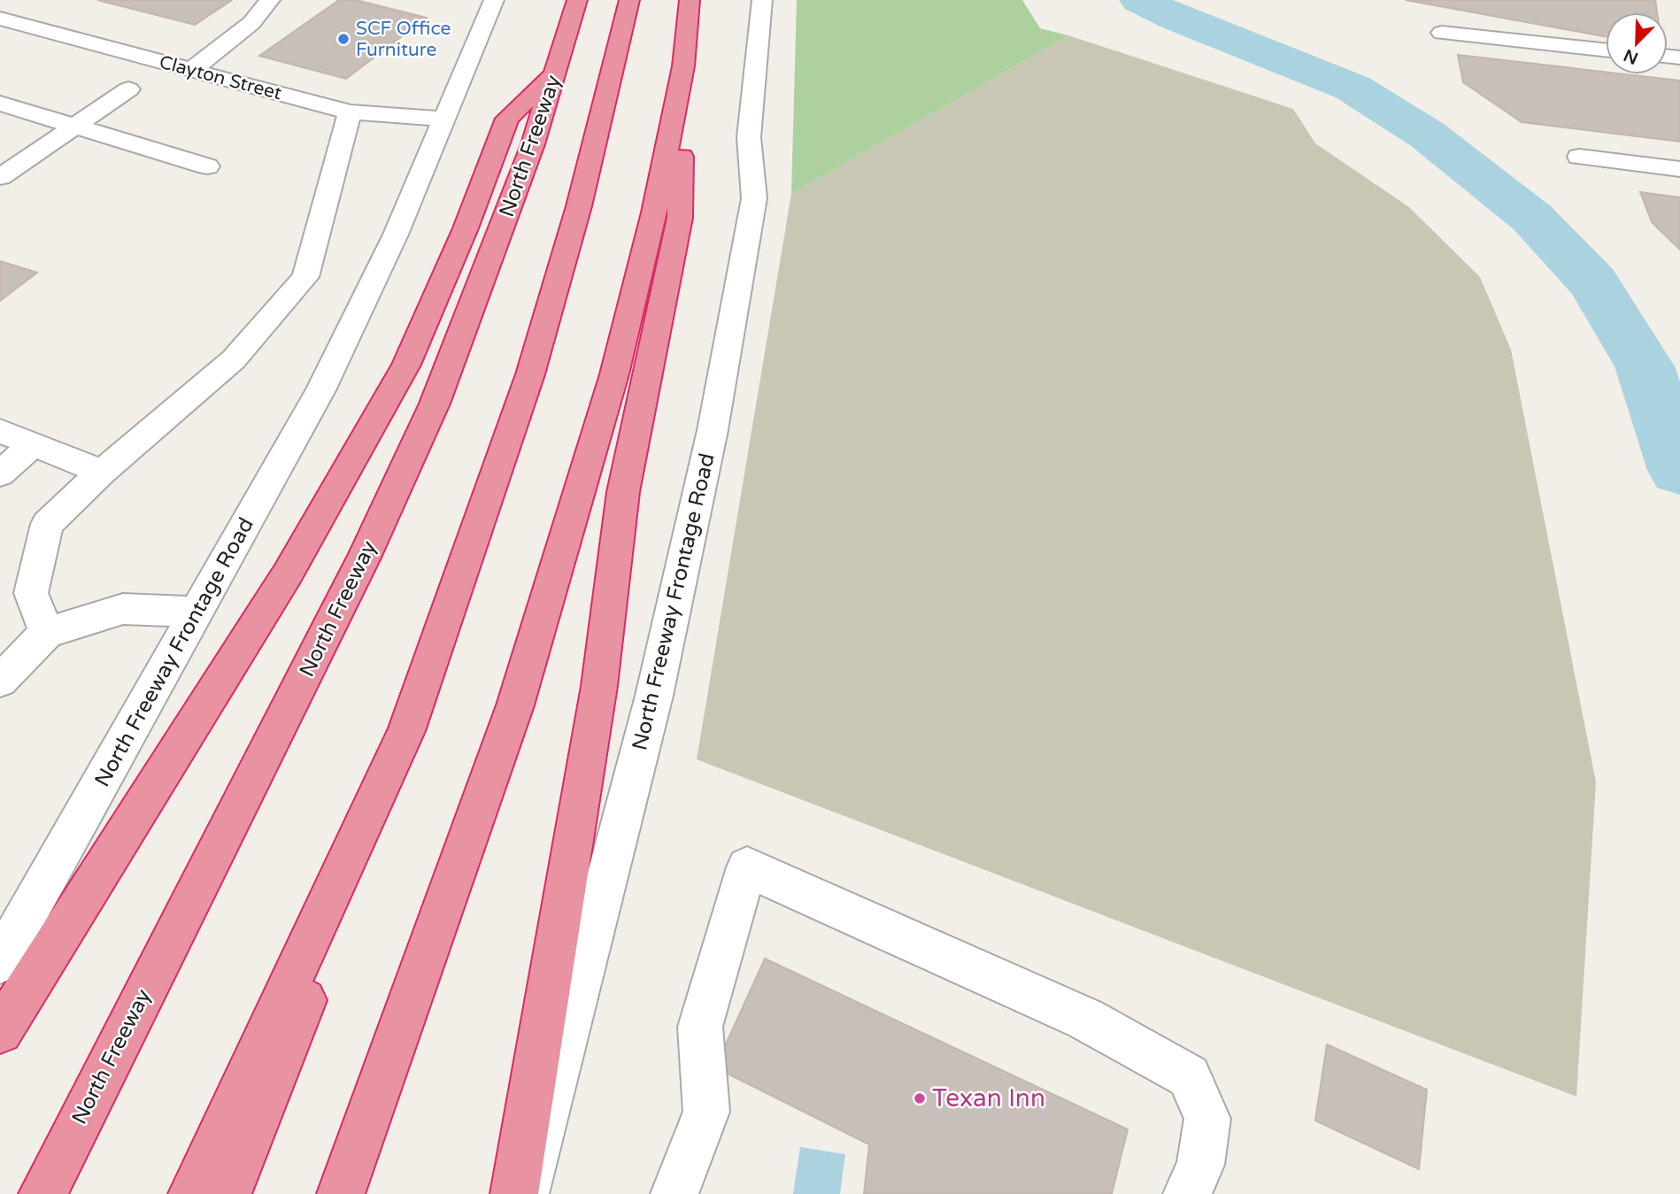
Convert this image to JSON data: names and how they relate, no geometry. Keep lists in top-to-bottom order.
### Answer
{
  "streets": {
    "highway": ["North Freeway"],
    "street": ["Clayton Street", "North Freeway Frontage Road"]
  },
  "crossings": [
    ["Clayton Street", "North Freeway Frontage Road"]
  ],
  "places": ["SCF Office Furniture", "Texan Inn"],
  "north": "bottom left"
}
